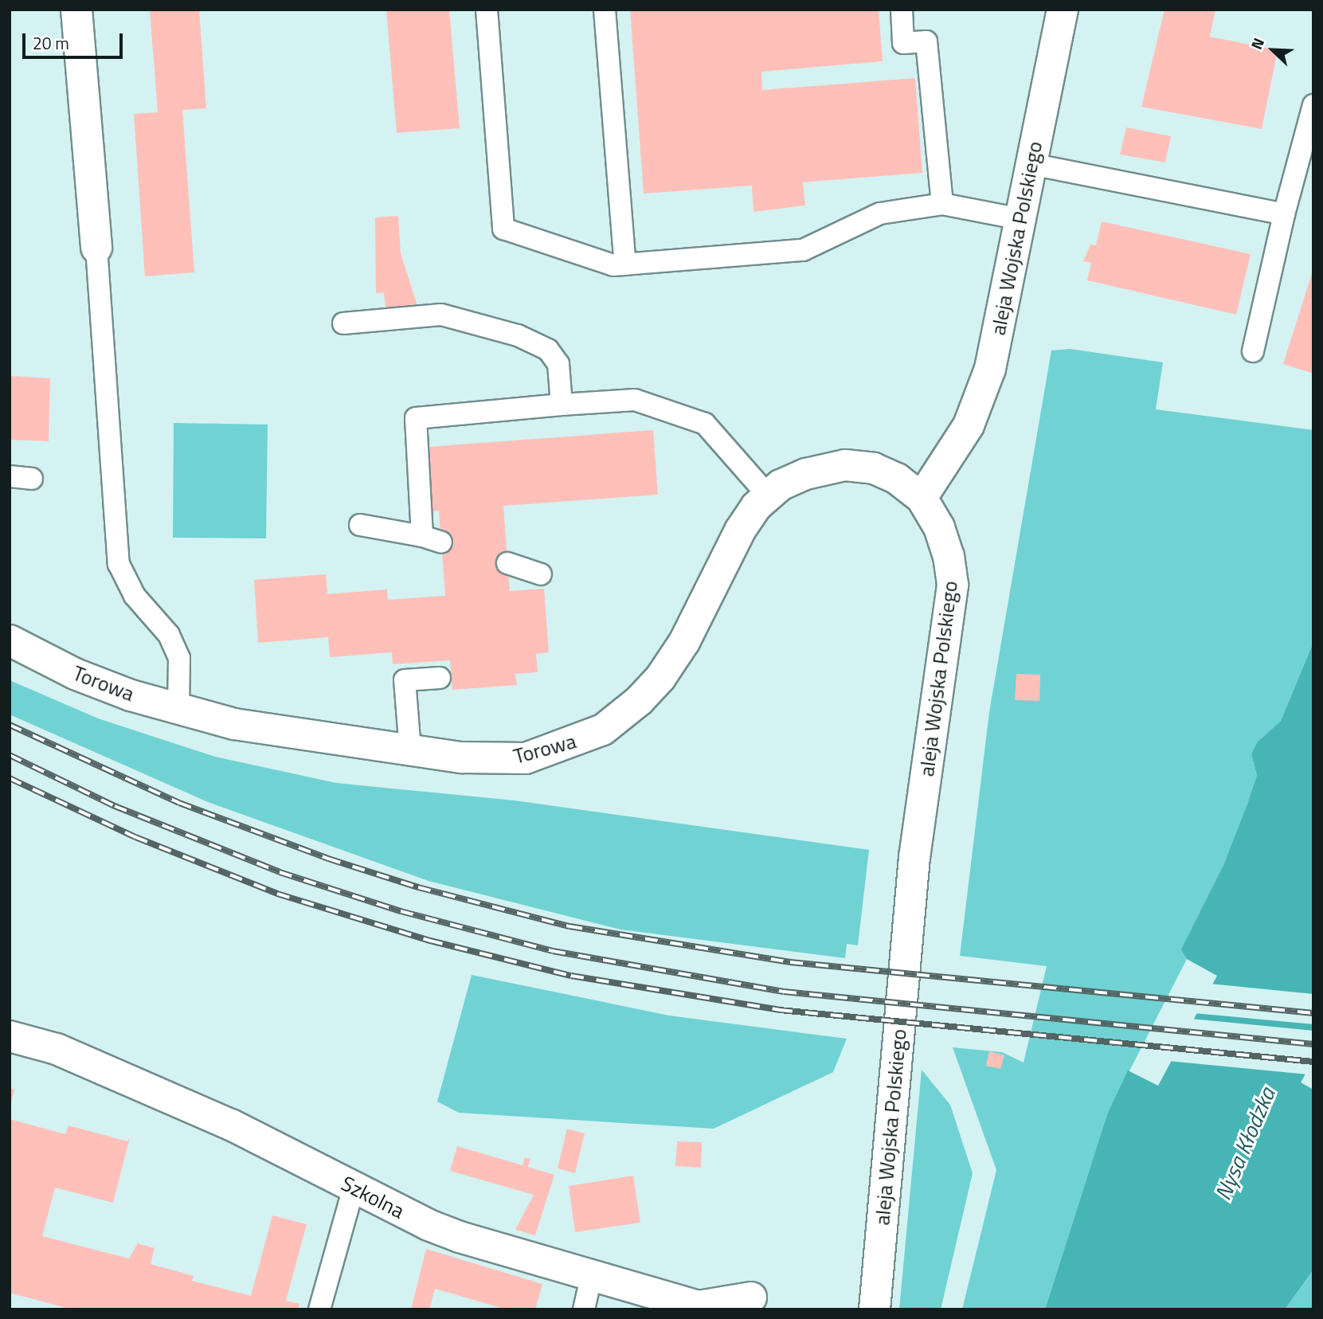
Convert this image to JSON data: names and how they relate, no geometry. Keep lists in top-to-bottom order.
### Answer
{
  "streets": {
    "street": ["aleja Wojska Polskiego", "Torowa", "Szkolna"]
  },
  "crossings": [
    ["aleja Wojska Polskiego", "Torowa"]
  ],
  "water": ["Nysa Kłodzka"],
  "scale_bar": "20 m",
  "north": "top left"
}
